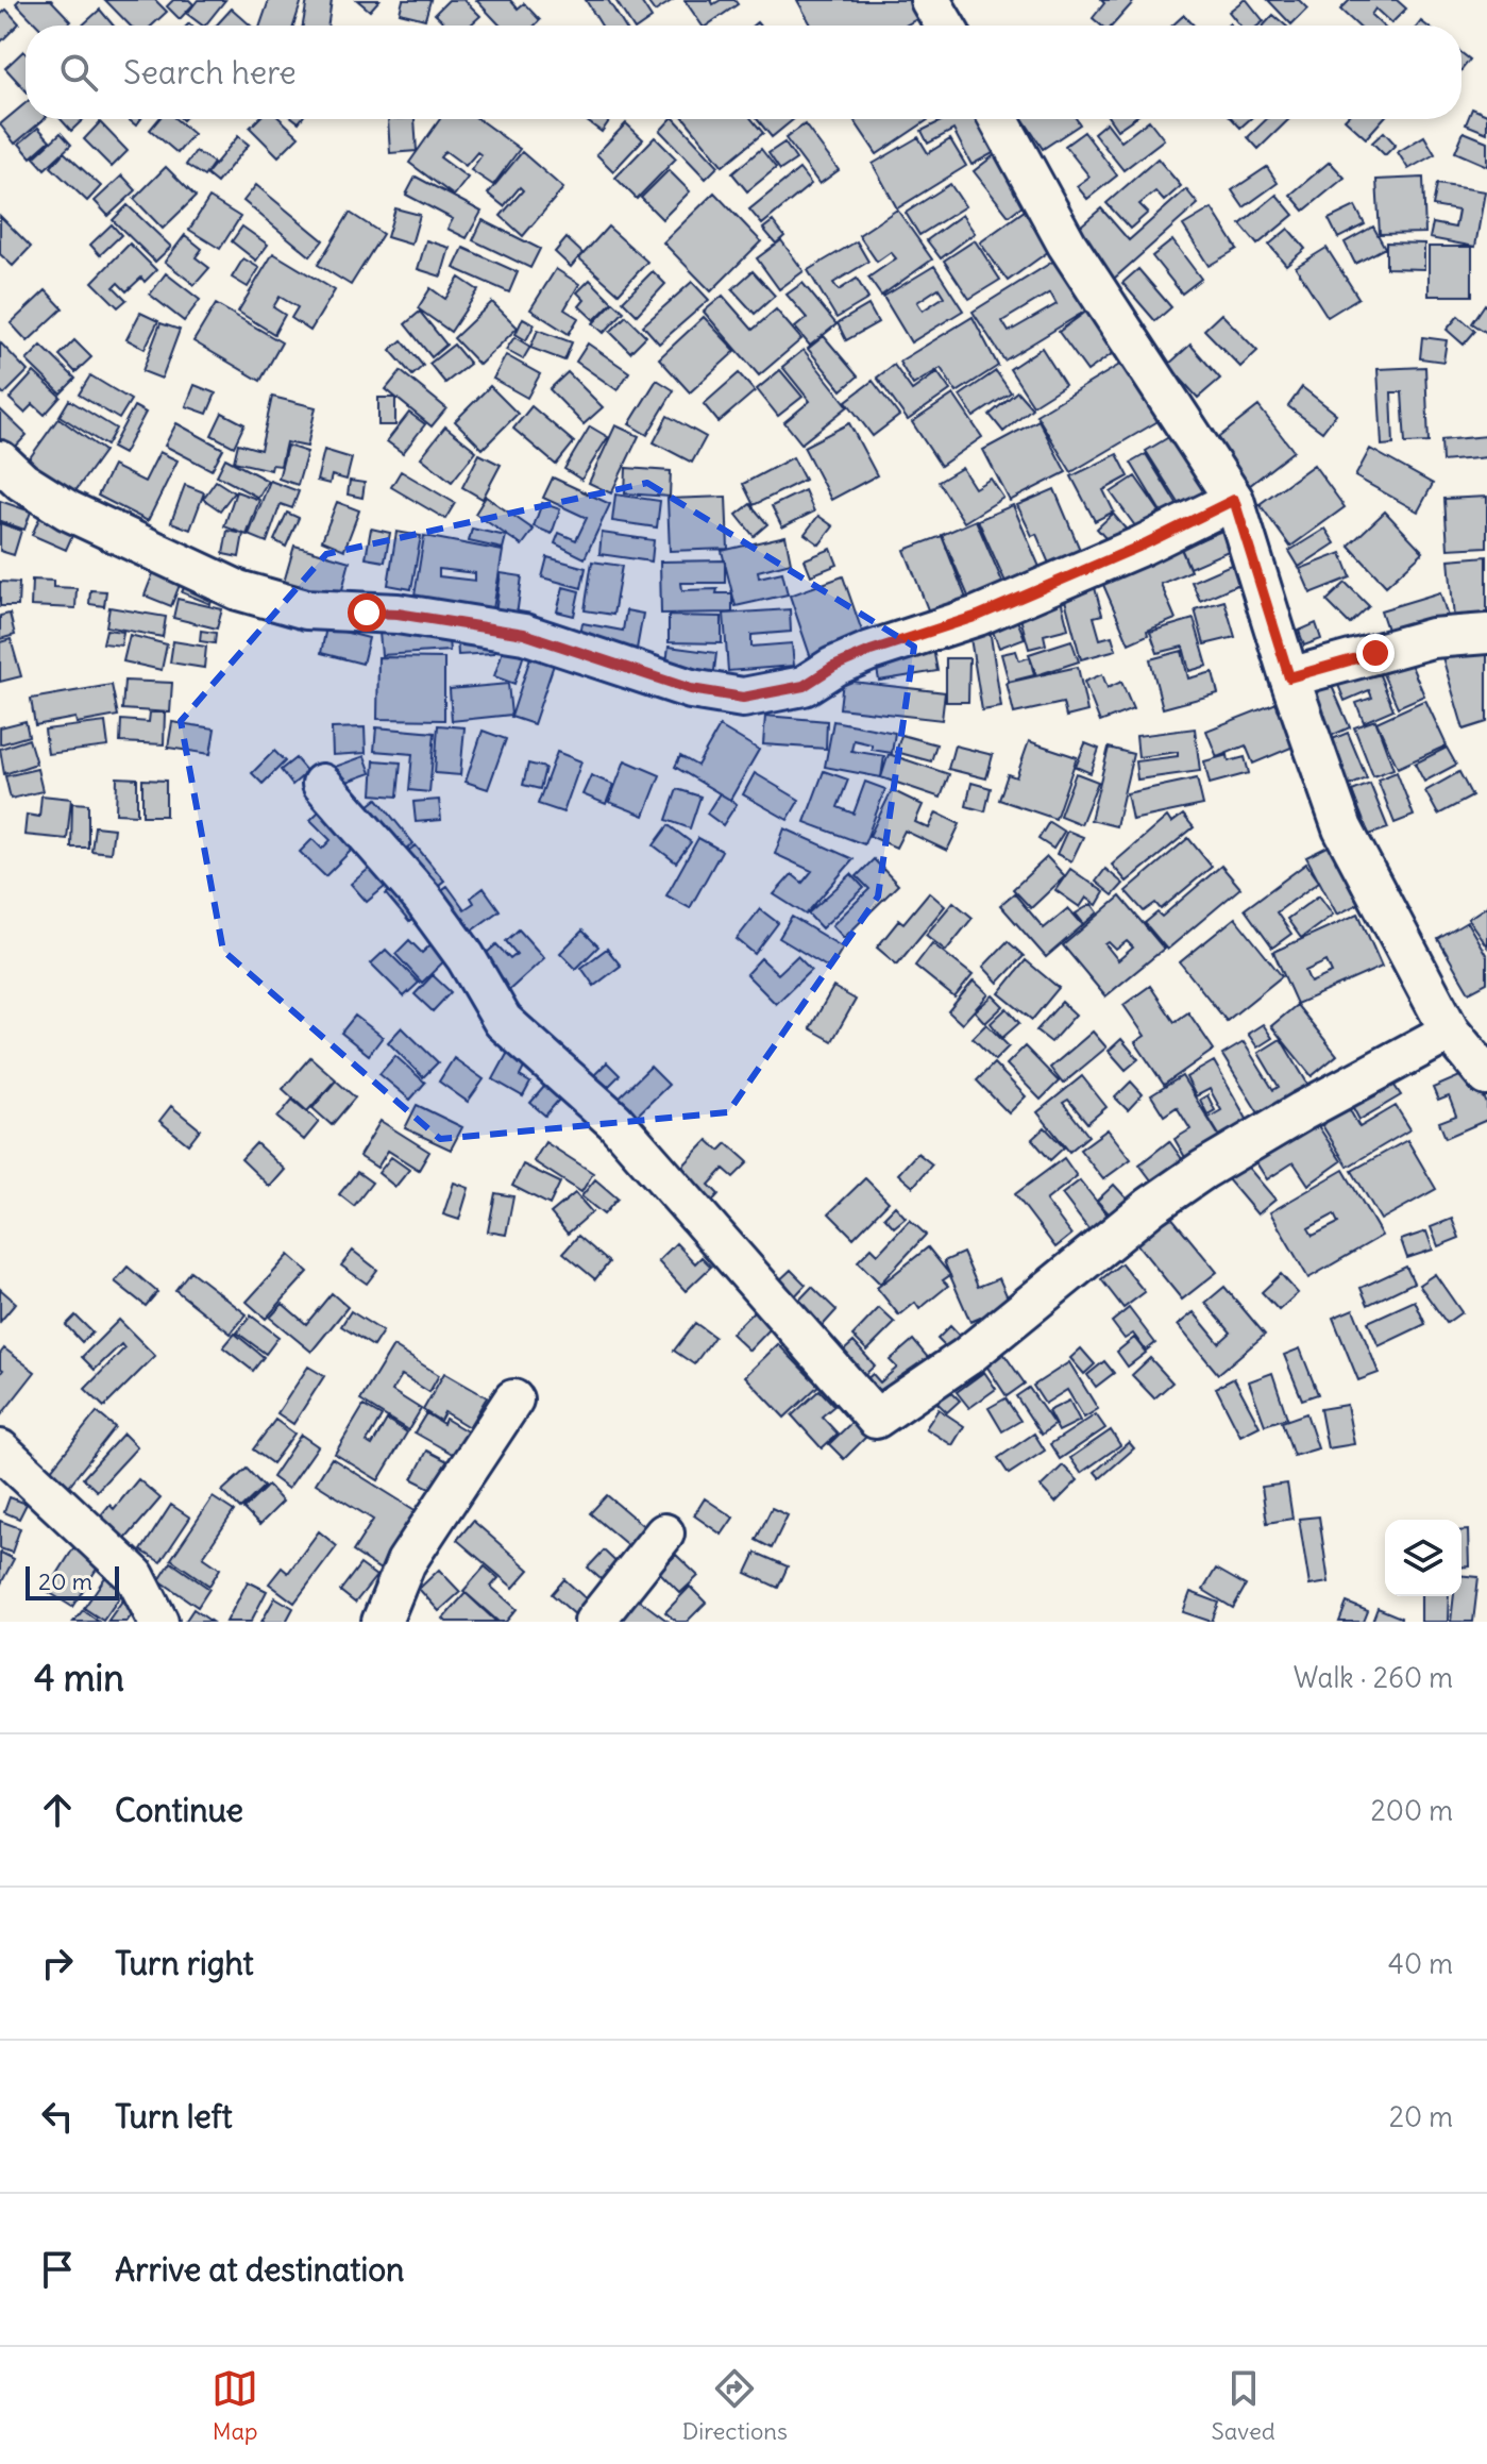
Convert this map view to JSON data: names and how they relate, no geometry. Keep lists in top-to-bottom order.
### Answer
{
  "scale_bar": "20 m",
  "page": {
    "search": "Search here",
    "scale": "20 m",
    "heading": ["4 min", "Walk · 260 m"],
    "list": [
      ["Continue", "200 m"],
      ["Turn right", "40 m"],
      ["Turn left", "20 m"],
      "Arrive at destination"
    ],
    "nav": ["Map", "Directions", "Saved"]
  }
}
